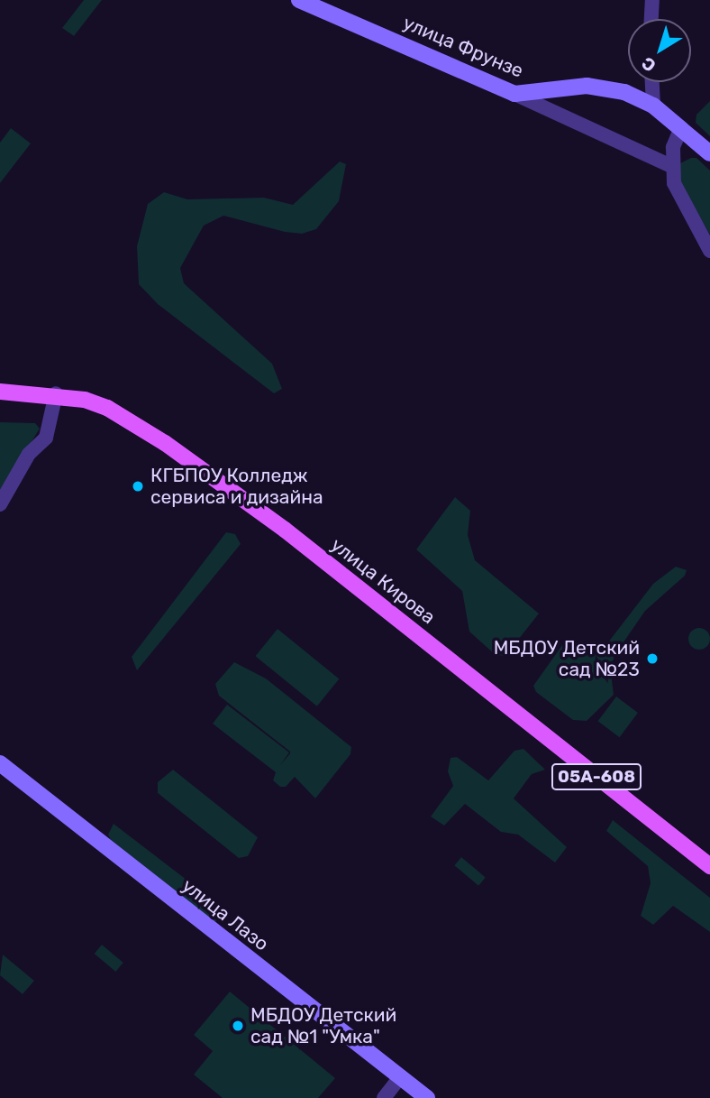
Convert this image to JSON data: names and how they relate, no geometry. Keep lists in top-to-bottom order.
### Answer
{
  "streets": {
    "main road": [
      "улица Фрунзе",
      "улица Кирова",
      "05А-608",
      "улица Лазо"
    ]
  },
  "places": ["КГБПОУ Колледж сервиса и дизайна", "МБДОУ Детский сад №23", "МБДОУ Детский сад №1 \"Умка\""],
  "north": "bottom left"
}
